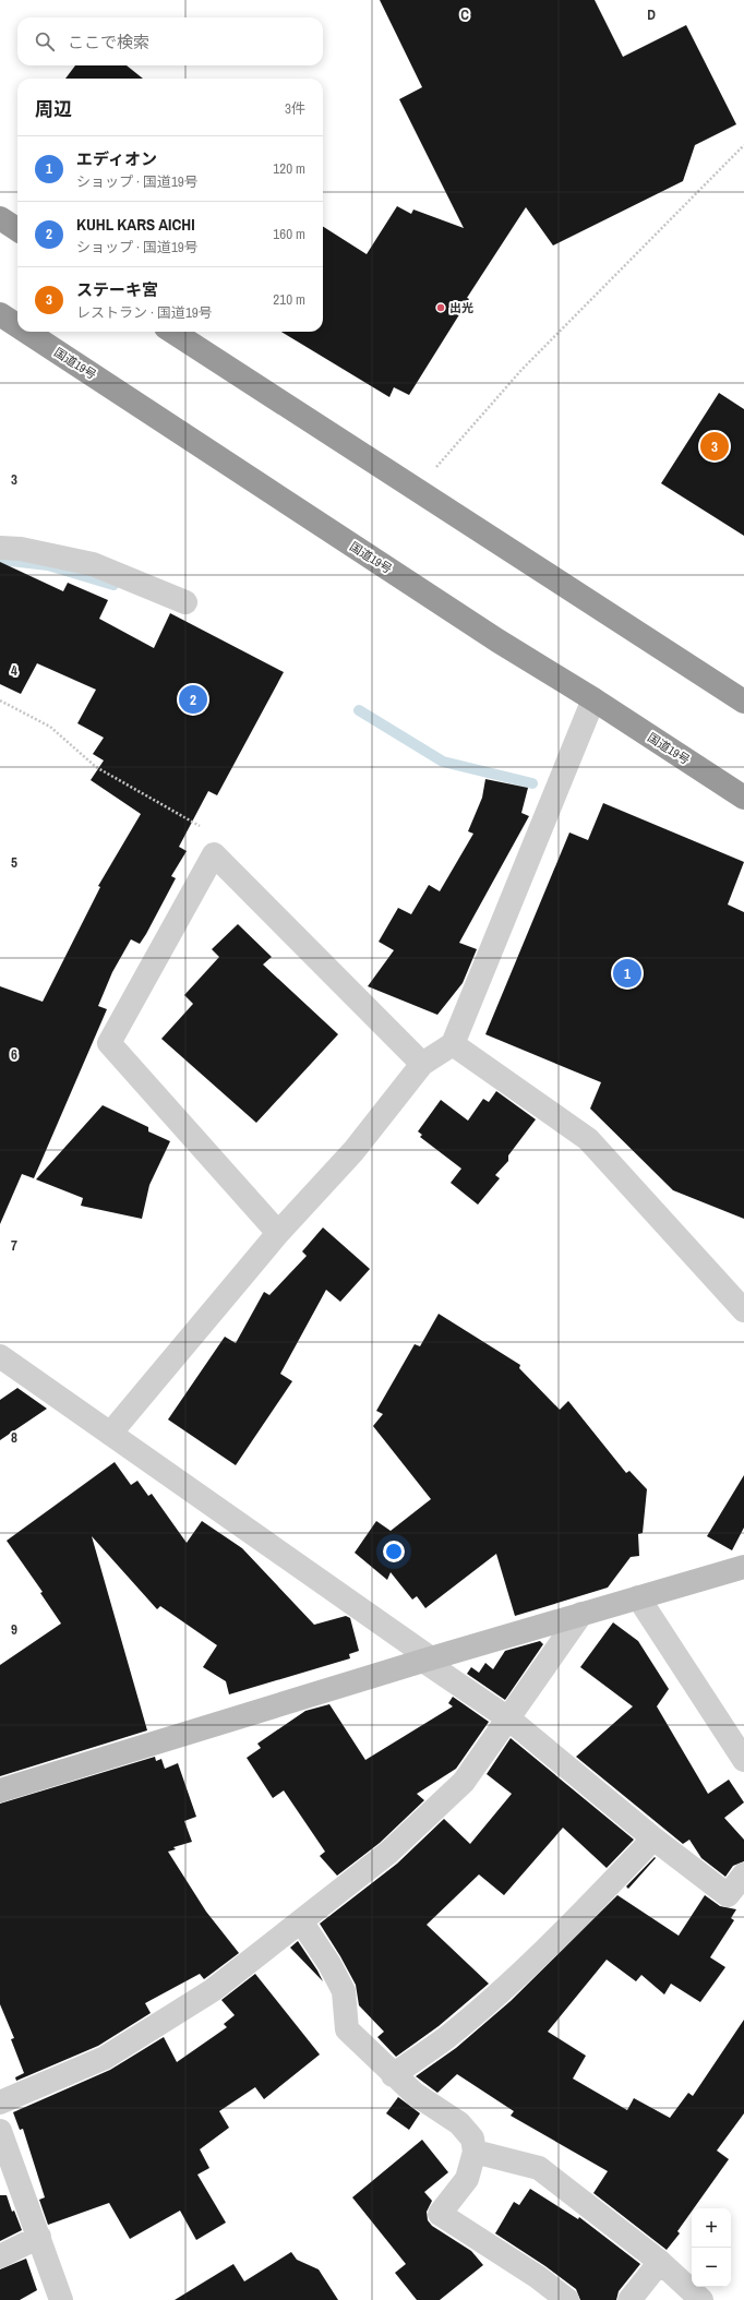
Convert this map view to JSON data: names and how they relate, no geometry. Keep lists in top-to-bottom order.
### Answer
{
  "streets": {
    "highway": ["国道19号"]
  },
  "places": ["出光"],
  "page": {
    "search": "ここで検索",
    "heading": ["周辺", "3件"],
    "list": [
      {
        "mark": "1",
        "name": "エディオン",
        "note": "ショップ · 国道19号",
        "value": "120 m"
      },
      {
        "mark": "2",
        "name": "KUHL KARS AICHI",
        "note": "ショップ · 国道19号",
        "value": "160 m"
      },
      {
        "mark": "3",
        "name": "ステーキ宮",
        "note": "レストラン · 国道19号",
        "value": "210 m"
      }
    ],
    "pins": ["3", "2", "1"],
    "map_buttons": ["+", "−"]
  },
  "grid": {
    "columns": ["C", "D"],
    "rows": [
      "3",
      "4",
      "5",
      "6",
      "7",
      "8",
      "9"
    ]
  }
}
